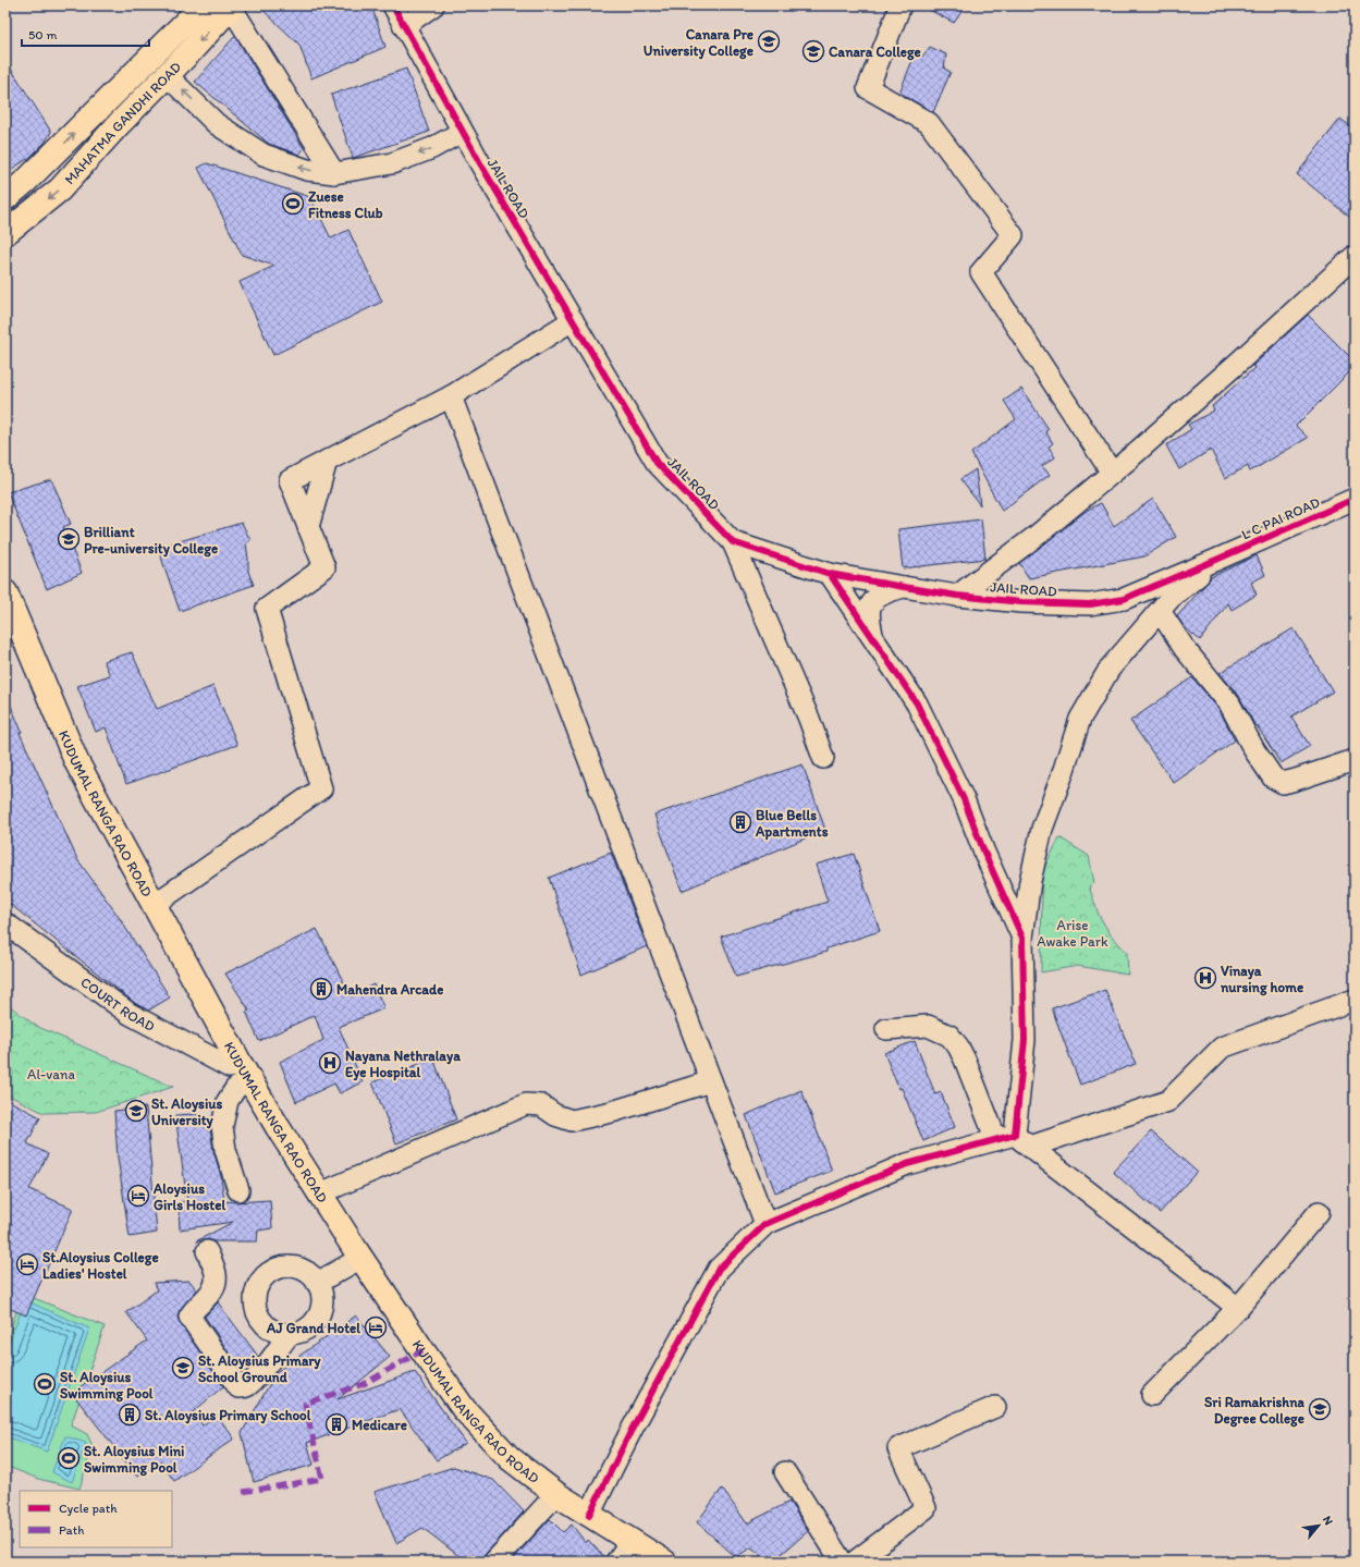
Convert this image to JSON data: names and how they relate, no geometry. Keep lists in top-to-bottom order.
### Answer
{
  "streets": {
    "main road": ["MAHATMA GANDHI ROAD", "KUDUMAL RANGA RAO ROAD"],
    "street": ["JAIL ROAD", "L C PAI ROAD", "COURT ROAD"]
  },
  "crossings": [
    ["JAIL ROAD", "L C PAI ROAD"],
    ["KUDUMAL RANGA RAO ROAD", "COURT ROAD"]
  ],
  "parks": ["Arise Awake Park", "Al-vana"],
  "places": {
    "school or university": [
      "Canara Pre University College",
      "Canara College",
      "Brilliant Pre-university College",
      "St. Aloysius University",
      "St. Aloysius Primary School Ground",
      "Sri Ramakrishna Degree College"
    ],
    "sports": ["Zuese Fitness Club", "St. Aloysius Swimming Pool", "St. Aloysius Mini Swimming Pool"],
    "building": [
      "Blue Bells Apartments",
      "Mahendra Arcade",
      "St. Aloysius Primary School",
      "Medicare"
    ],
    "hospital": ["Vinaya nursing home", "Nayana Nethralaya Eye Hospital"],
    "hotel": ["Aloysius Girls Hostel", "St.Aloysius College Ladies' Hostel", "AJ Grand Hotel"]
  },
  "legend": ["Cycle path", "Path"],
  "scale_bar": "50 m",
  "north": "top right"
}
